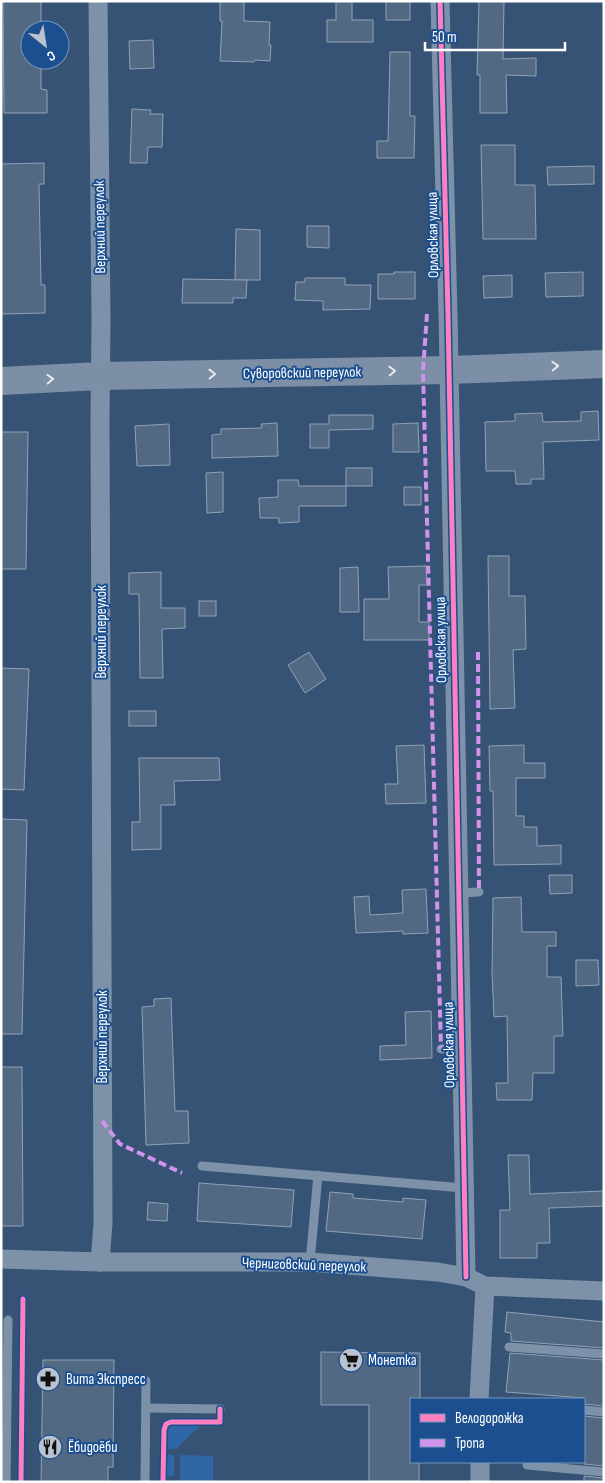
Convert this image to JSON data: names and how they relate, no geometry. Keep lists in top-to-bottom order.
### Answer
{
  "streets": {
    "main road": ["Суворовский переулок"],
    "street": ["Верхний переулок", "Орловская улица", "Черниговский переулок"]
  },
  "crossings": [
    ["Верхний переулок", "Суворовский переулок"],
    ["Верхний переулок", "Черниговский переулок"],
    ["Орловская улица", "Суворовский переулок"],
    ["Орловская улица", "Черниговский переулок"]
  ],
  "one_way": ["Суворовский переулок"],
  "places": {
    "supermarket": ["Монетка"],
    "pharmacy": ["Вита Экспресс"],
    "restaurant": ["Ёбидоёби"]
  },
  "legend": ["Велодорожка", "Тропа"],
  "scale_bar": "50 m",
  "north": "bottom right"
}
